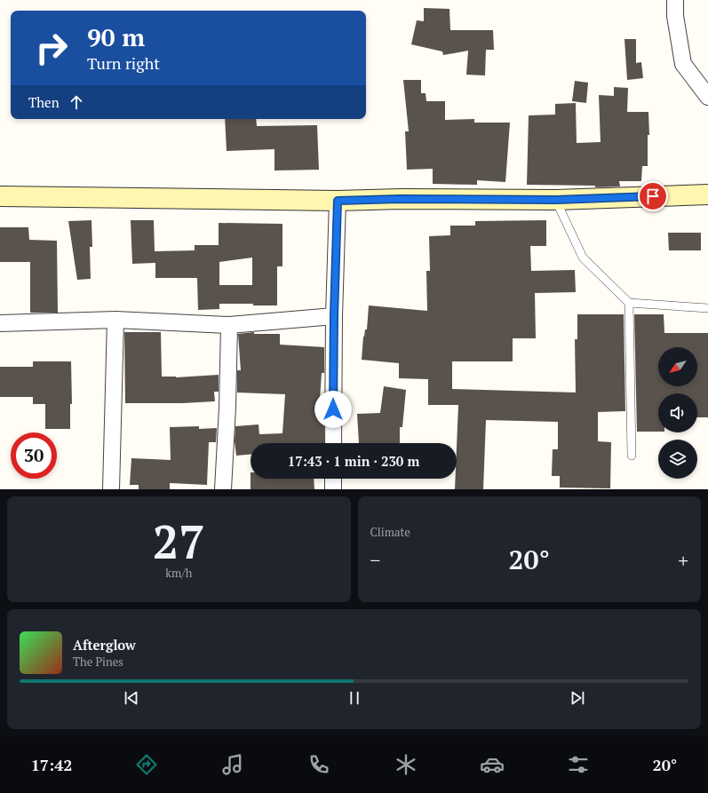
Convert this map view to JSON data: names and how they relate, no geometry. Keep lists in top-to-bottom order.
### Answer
{
  "north": "bottom left",
  "page": {
    "turn": ["90 m", "Turn right"],
    "then": "Then",
    "limit": "30",
    "trip": "17:43 · 1 min · 230 m",
    "tile": [
      ["27", "km/h"],
      "Climate"
    ],
    "heat": ["−", "20°", "+"],
    "song": ["Afterglow", "The Pines"],
    "tabs": ["17:42", "20°"]
  }
}
